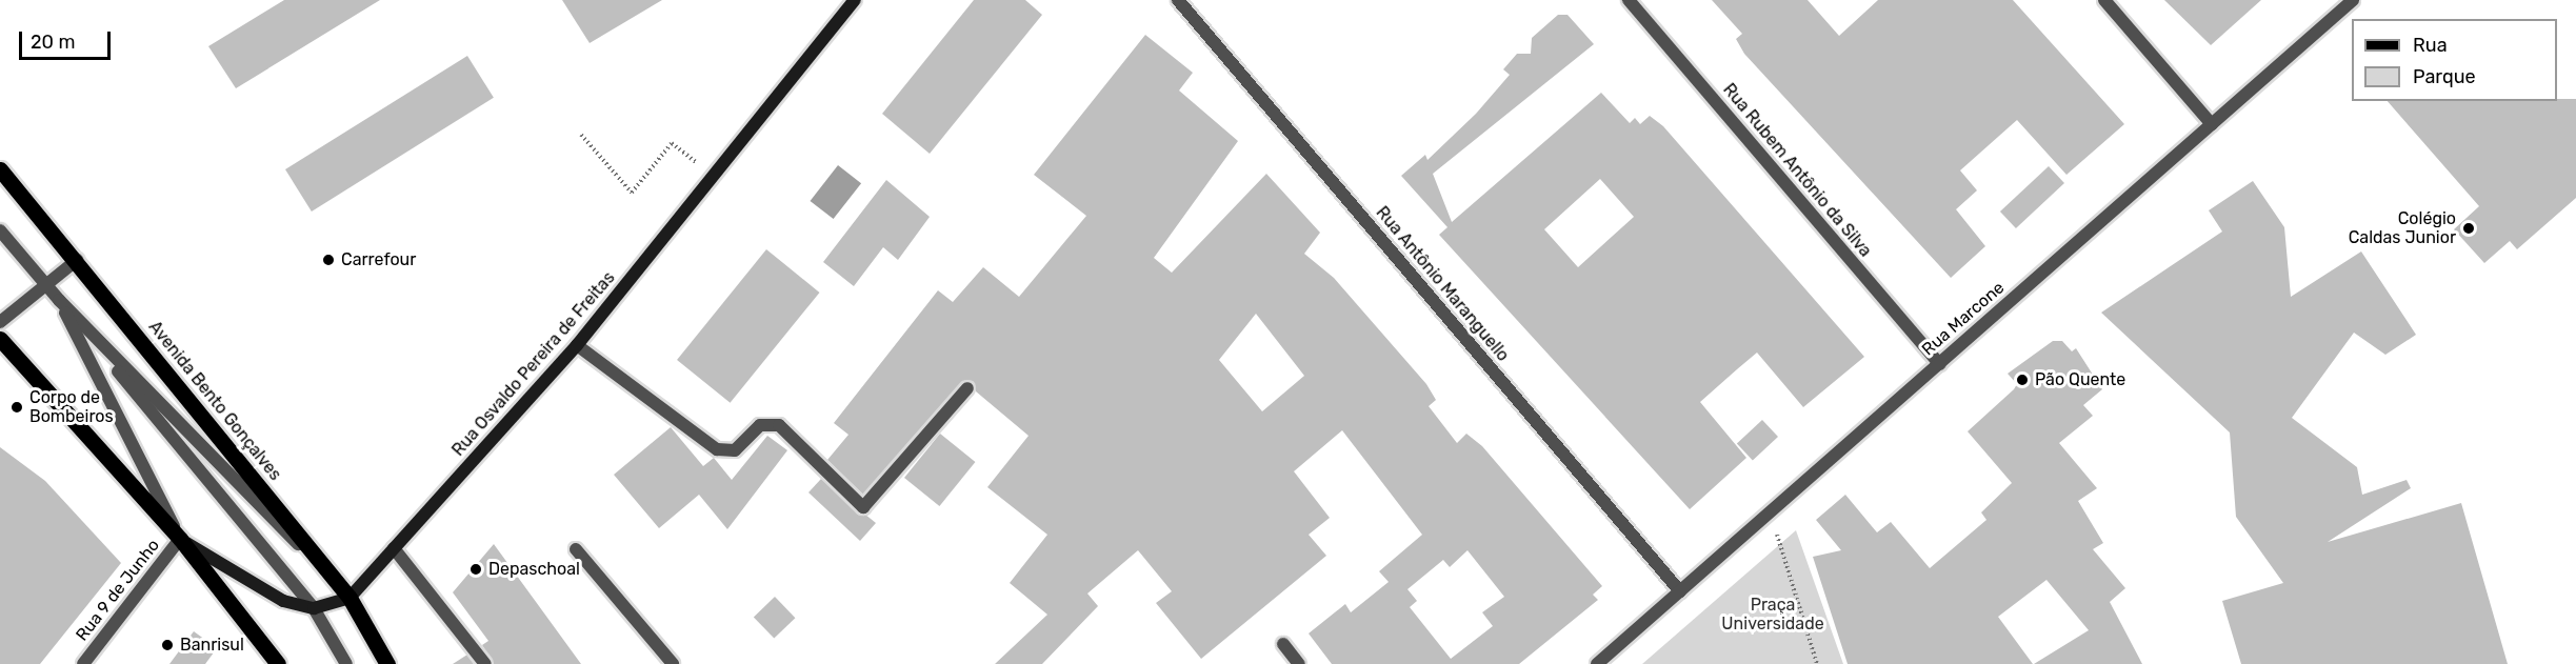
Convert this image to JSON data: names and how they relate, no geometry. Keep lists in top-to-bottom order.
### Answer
{
  "streets": {
    "main road": ["Avenida Bento Gonçalves"],
    "street": [
      "Rua Rubem Antônio da Silva",
      "Rua Antônio Maranguello",
      "Rua Marcone",
      "Rua Osvaldo Pereira de Freitas",
      "Rua 9 de Junho"
    ]
  },
  "crossings": [
    ["Rua Rubem Antônio da Silva", "Rua Marcone"],
    ["Rua Antônio Maranguello", "Rua Marcone"],
    ["Rua Osvaldo Pereira de Freitas", "Avenida Bento Gonçalves"]
  ],
  "parks": ["Praça Universidade"],
  "places": [
    "Colégio Caldas Junior",
    "Carrefour",
    "Pão Quente",
    "Corpo de Bombeiros",
    "Depaschoal",
    "Banrisul"
  ],
  "legend": ["Rua", "Parque"],
  "scale_bar": "20 m"
}
